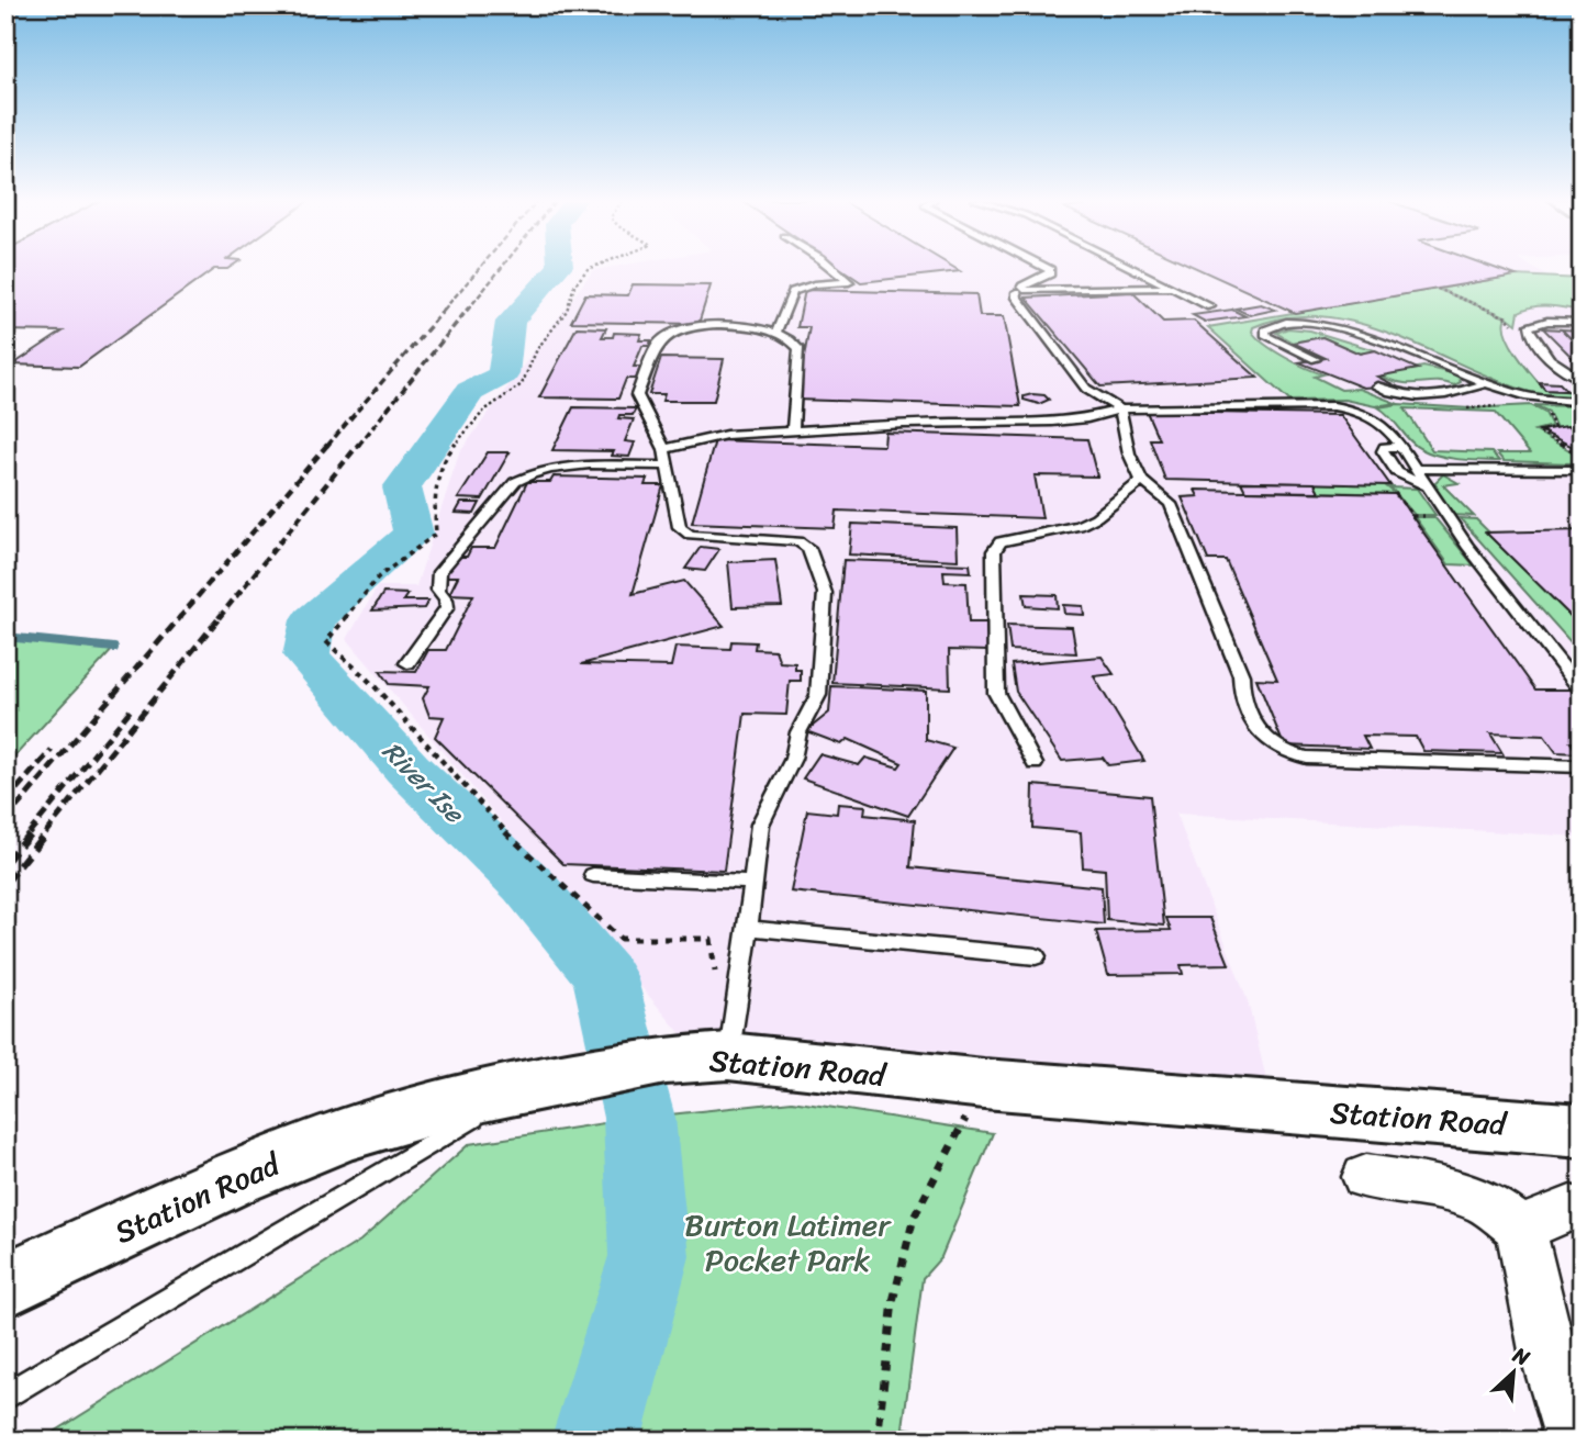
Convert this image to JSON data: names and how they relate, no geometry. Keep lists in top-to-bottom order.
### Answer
{
  "streets": {
    "street": ["Station Road"]
  },
  "water": ["River Ise"],
  "parks": ["Burton Latimer Pocket Park"],
  "north": "top right"
}
